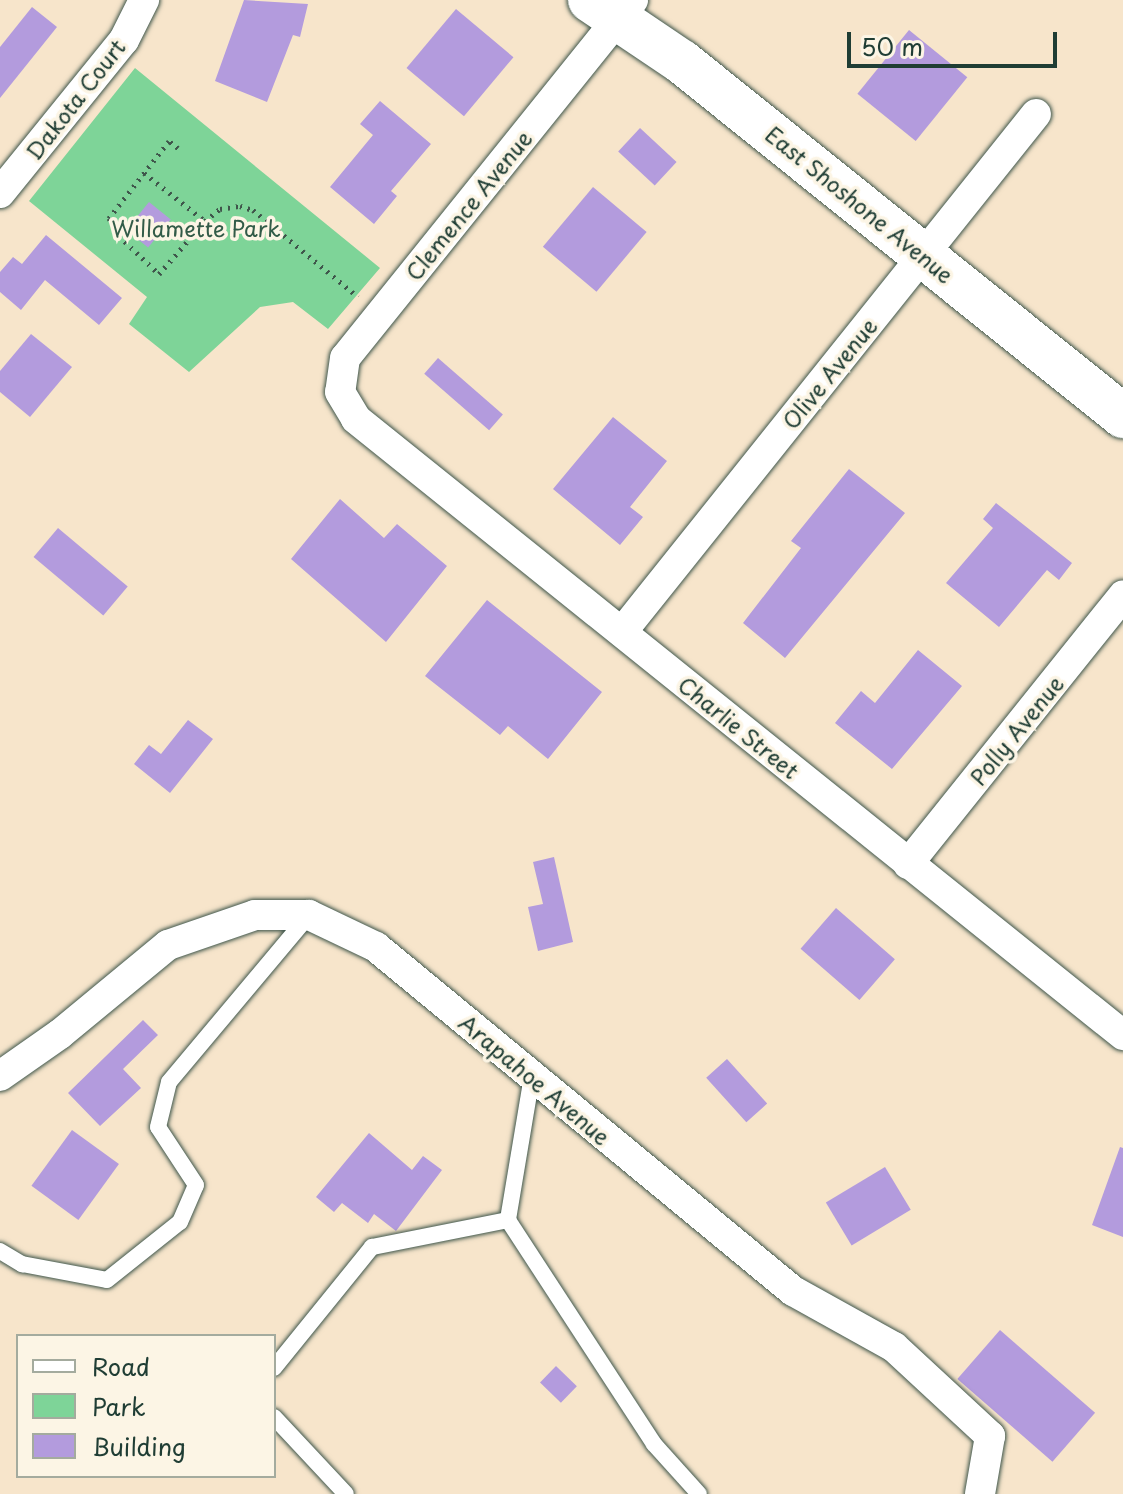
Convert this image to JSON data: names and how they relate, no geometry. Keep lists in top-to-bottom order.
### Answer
{
  "streets": {
    "street": [
      "Dakota Court",
      "East Shoshone Avenue",
      "Clemence Avenue",
      "Olive Avenue",
      "Charlie Street",
      "Polly Avenue",
      "Arapahoe Avenue"
    ]
  },
  "crossings": [
    ["East Shoshone Avenue", "Clemence Avenue"],
    ["East Shoshone Avenue", "Olive Avenue"],
    ["Clemence Avenue", "Charlie Street"],
    ["Olive Avenue", "Charlie Street"],
    ["Charlie Street", "Polly Avenue"]
  ],
  "parks": ["Willamette Park"],
  "legend": ["Road", "Park", "Building"],
  "scale_bar": "50 m"
}
